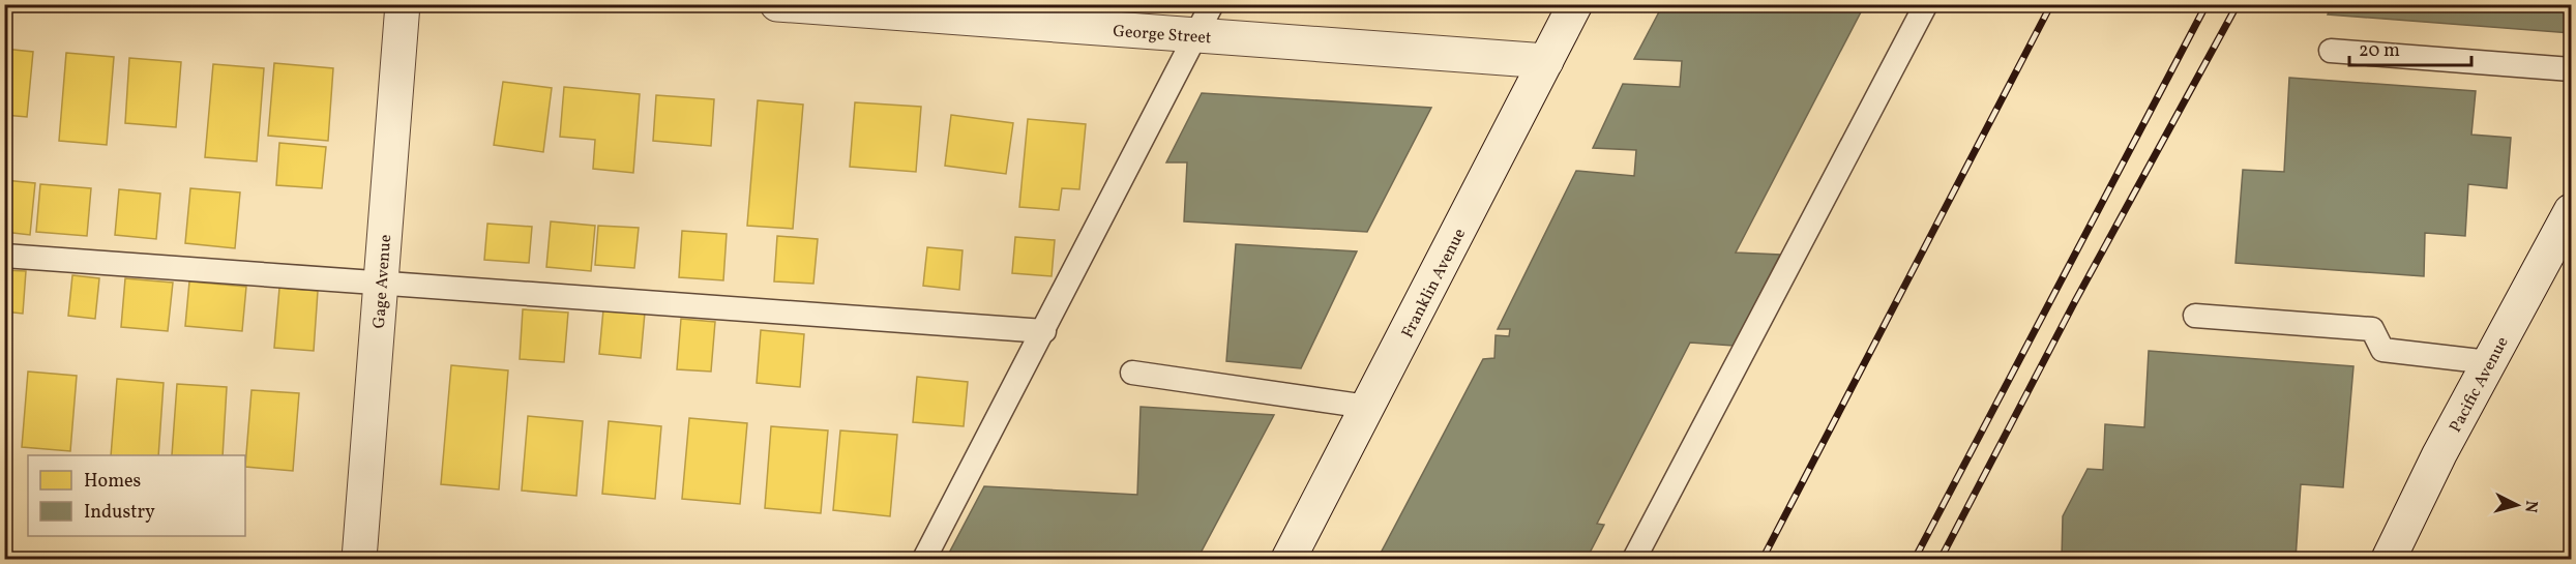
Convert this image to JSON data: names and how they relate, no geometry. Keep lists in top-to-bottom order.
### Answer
{
  "streets": {
    "street": [
      "George Street",
      "Gage Avenue",
      "Franklin Avenue",
      "Pacific Avenue"
    ]
  },
  "crossings": [
    ["George Street", "Franklin Avenue"]
  ],
  "legend": ["Homes", "Industry"],
  "scale_bar": "20 m",
  "north": "right"
}
